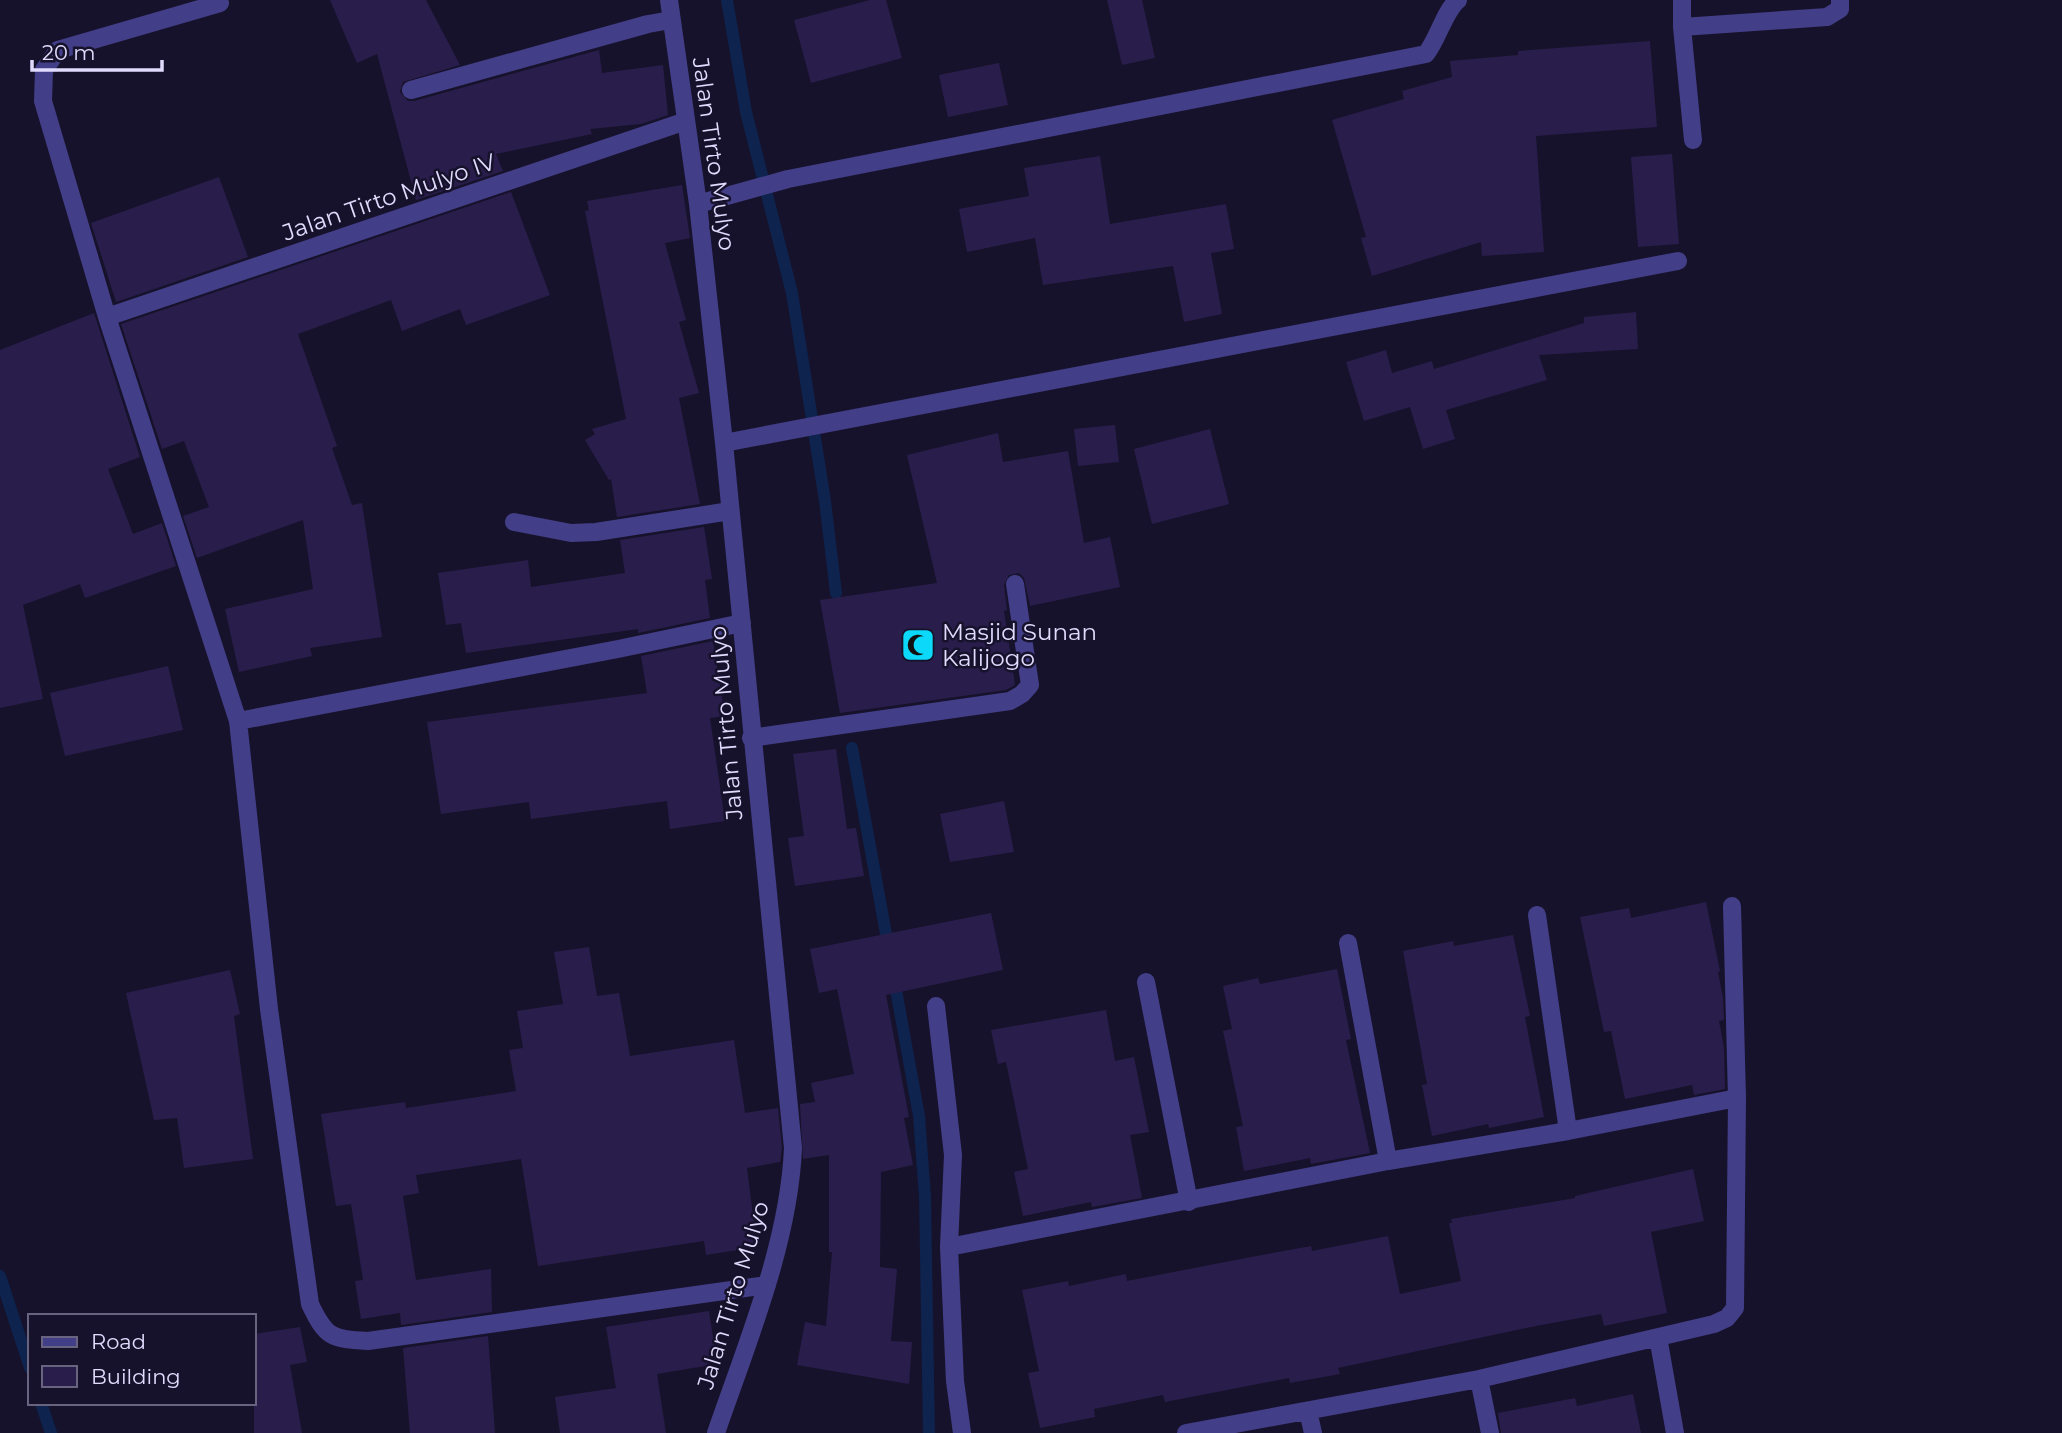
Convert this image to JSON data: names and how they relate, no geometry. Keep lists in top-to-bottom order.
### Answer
{
  "streets": {
    "street": ["Jalan Tirto Mulyo", "Jalan Tirto Mulyo IV"]
  },
  "crossings": [
    ["Jalan Tirto Mulyo", "Jalan Tirto Mulyo IV"]
  ],
  "places": {
    "mosque": ["Masjid Sunan Kalijogo"]
  },
  "legend": ["Road", "Building"],
  "scale_bar": "20 m"
}
